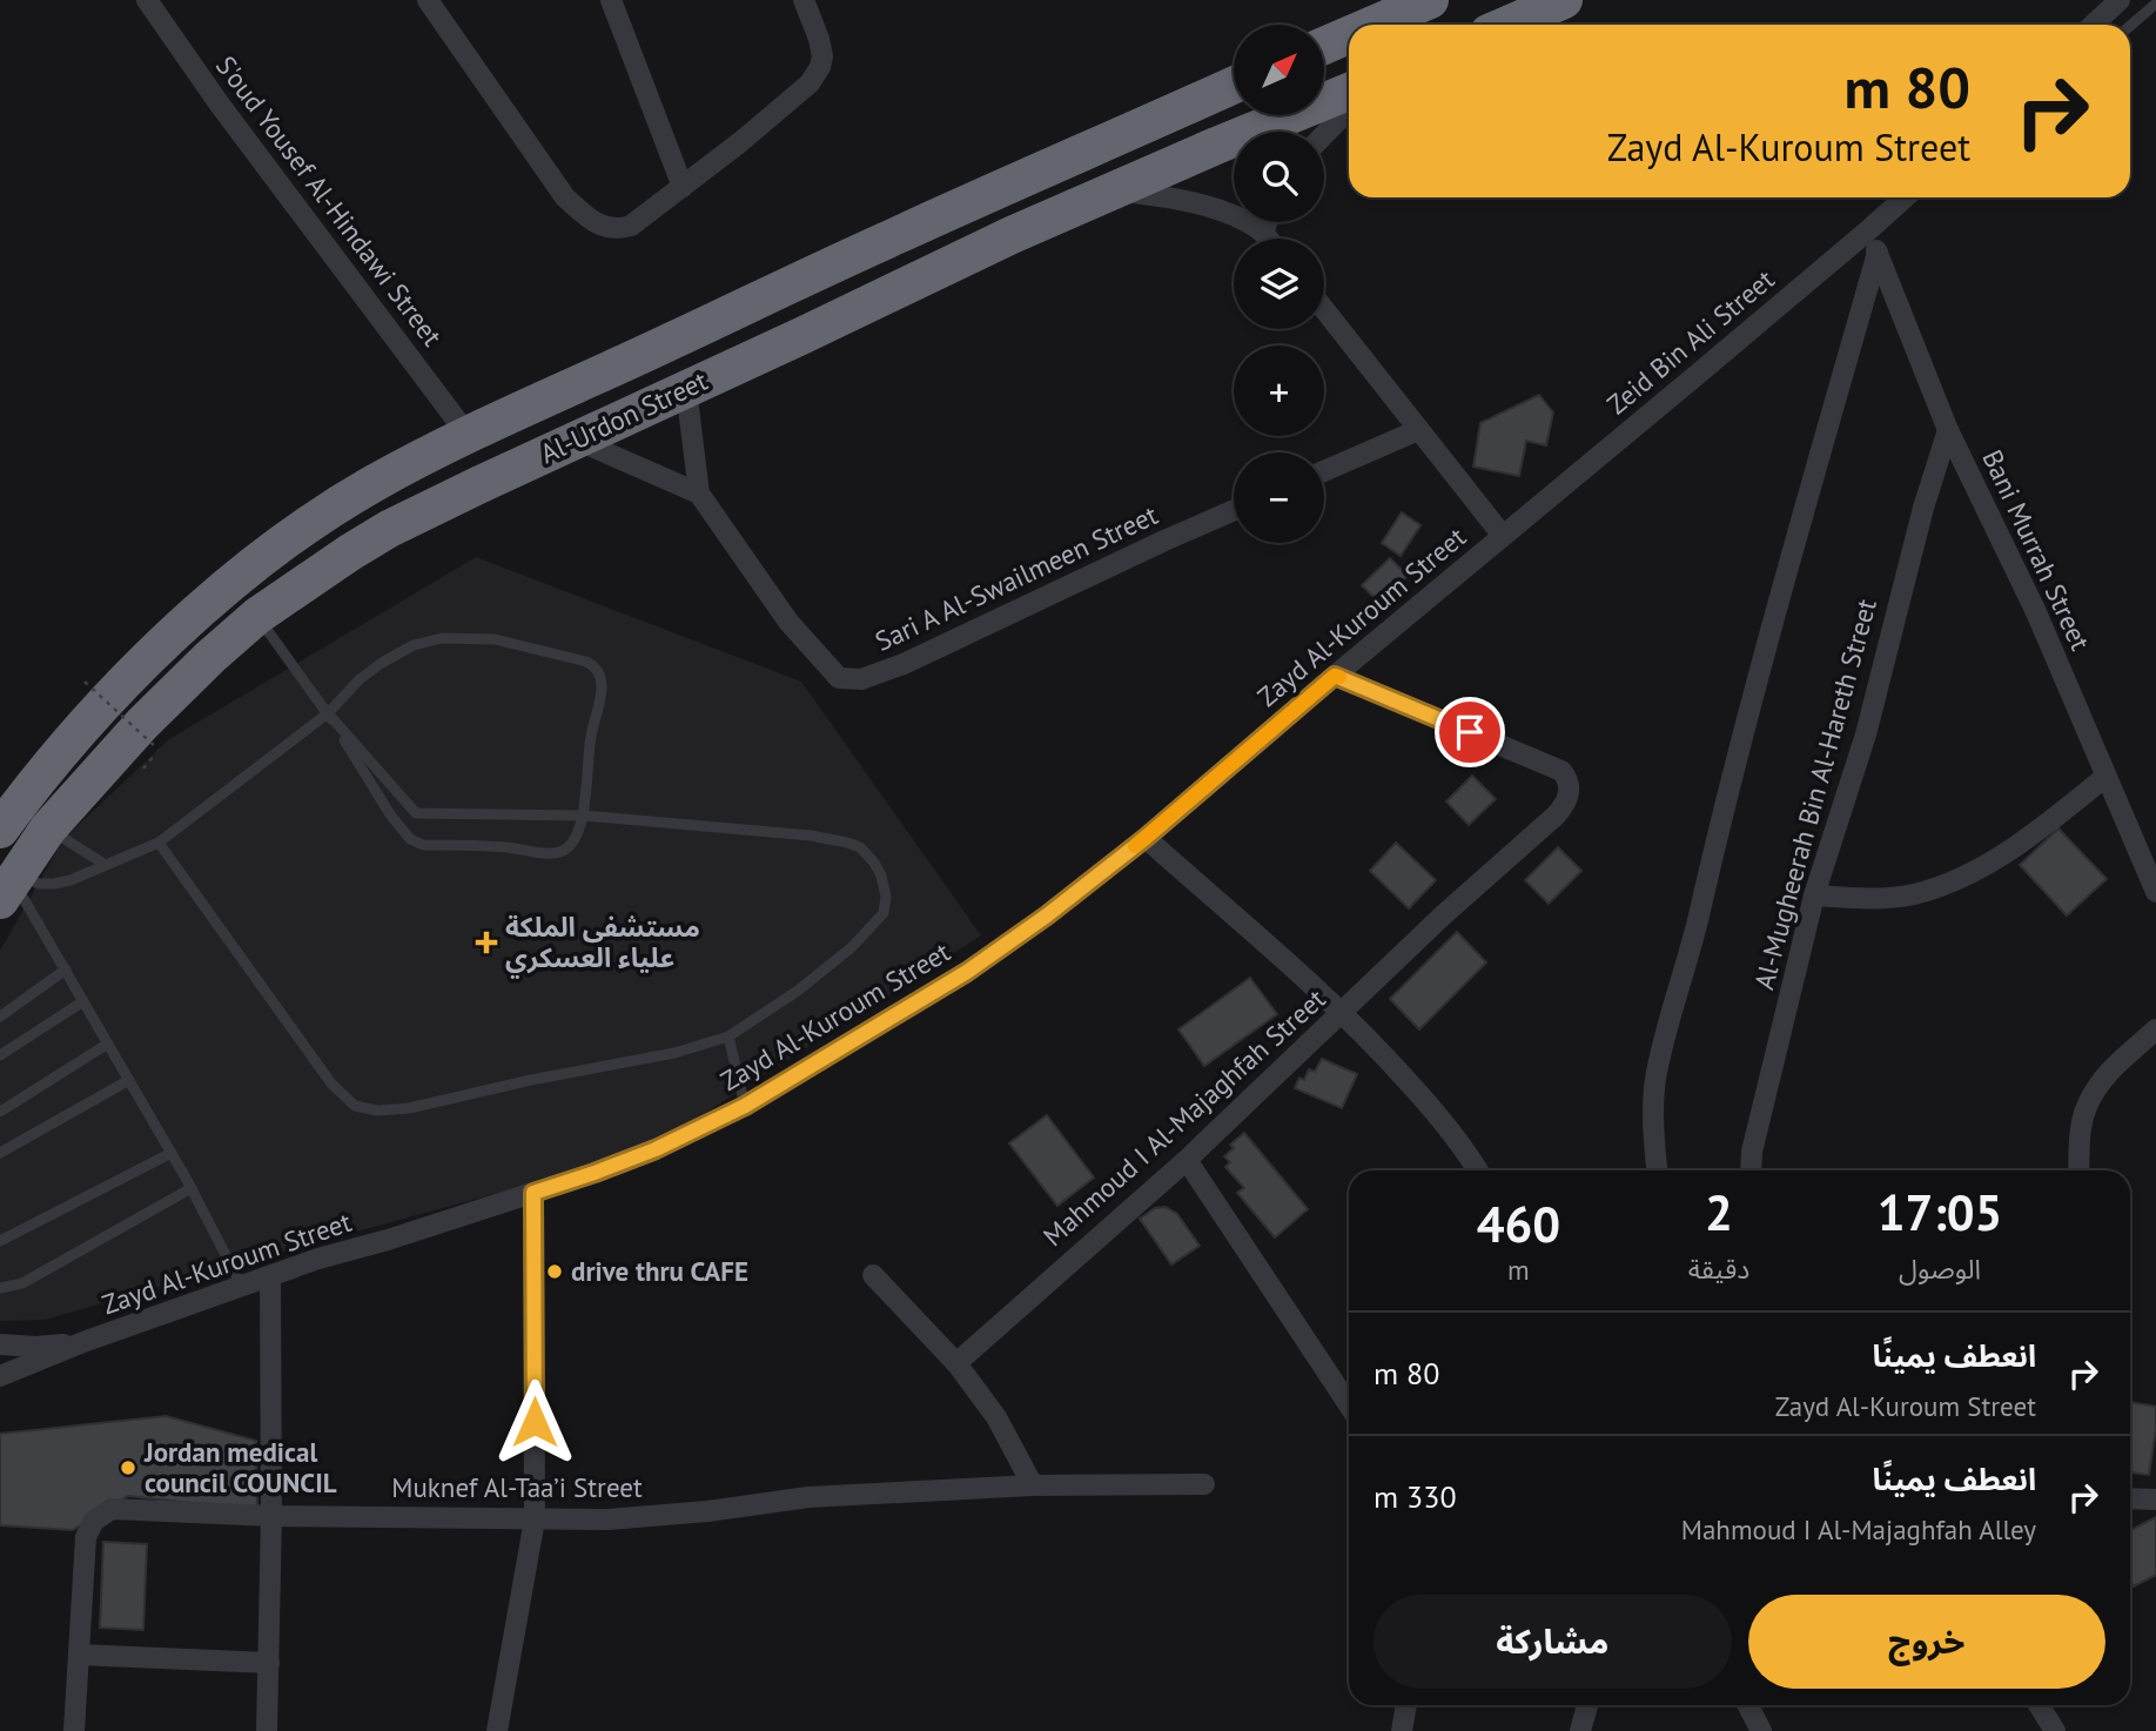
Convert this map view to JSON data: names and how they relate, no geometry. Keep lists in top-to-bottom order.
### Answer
{
  "streets": {
    "highway": ["Al-Urdon Street"],
    "street": [
      "S'oud Yousef Al-Hindawi Street",
      "Zeid Bin Ali Street",
      "Bani Murrah Street",
      "Sari A Al-Swailmeen Street",
      "Zayd Al-Kuroum Street",
      "Al-Mugheerah Bin Al-Hareth Street",
      "Mahmoud I Al-Majaghfah Street",
      "Muknef Al-Taa’i Street"
    ]
  },
  "crossings": [
    ["S'oud Yousef Al-Hindawi Street", "Al-Urdon Street"],
    ["Zeid Bin Ali Street", "Bani Murrah Street"],
    ["Zeid Bin Ali Street", "Zayd Al-Kuroum Street"],
    ["Al-Urdon Street", "Sari A Al-Swailmeen Street"],
    ["Bani Murrah Street", "Al-Mugheerah Bin Al-Hareth Street"],
    ["Zayd Al-Kuroum Street", "Mahmoud I Al-Majaghfah Street"]
  ],
  "places": {
    "health": ["مستشفى الملكة علياء العسكري"],
    "other": ["drive thru CAFE", "Jordan medical council COUNCIL"]
  },
  "north": "top right",
  "page": {
    "map_buttons": ["+", "−"],
    "turn": ["80 m", "Zayd Al-Kuroum Street"],
    "eta": [
      "17:05",
      "الوصول",
      "2",
      "دقيقة",
      "460",
      "m"
    ],
    "list": [
      {
        "name": "انعطف يمينًا",
        "note": "Zayd Al-Kuroum Street",
        "value": "80 m"
      },
      {
        "name": "انعطف يمينًا",
        "note": "Mahmoud I Al-Majaghfah Alley",
        "value": "330 m"
      }
    ],
    "buttons": ["خروج", "مشاركة"]
  }
}
